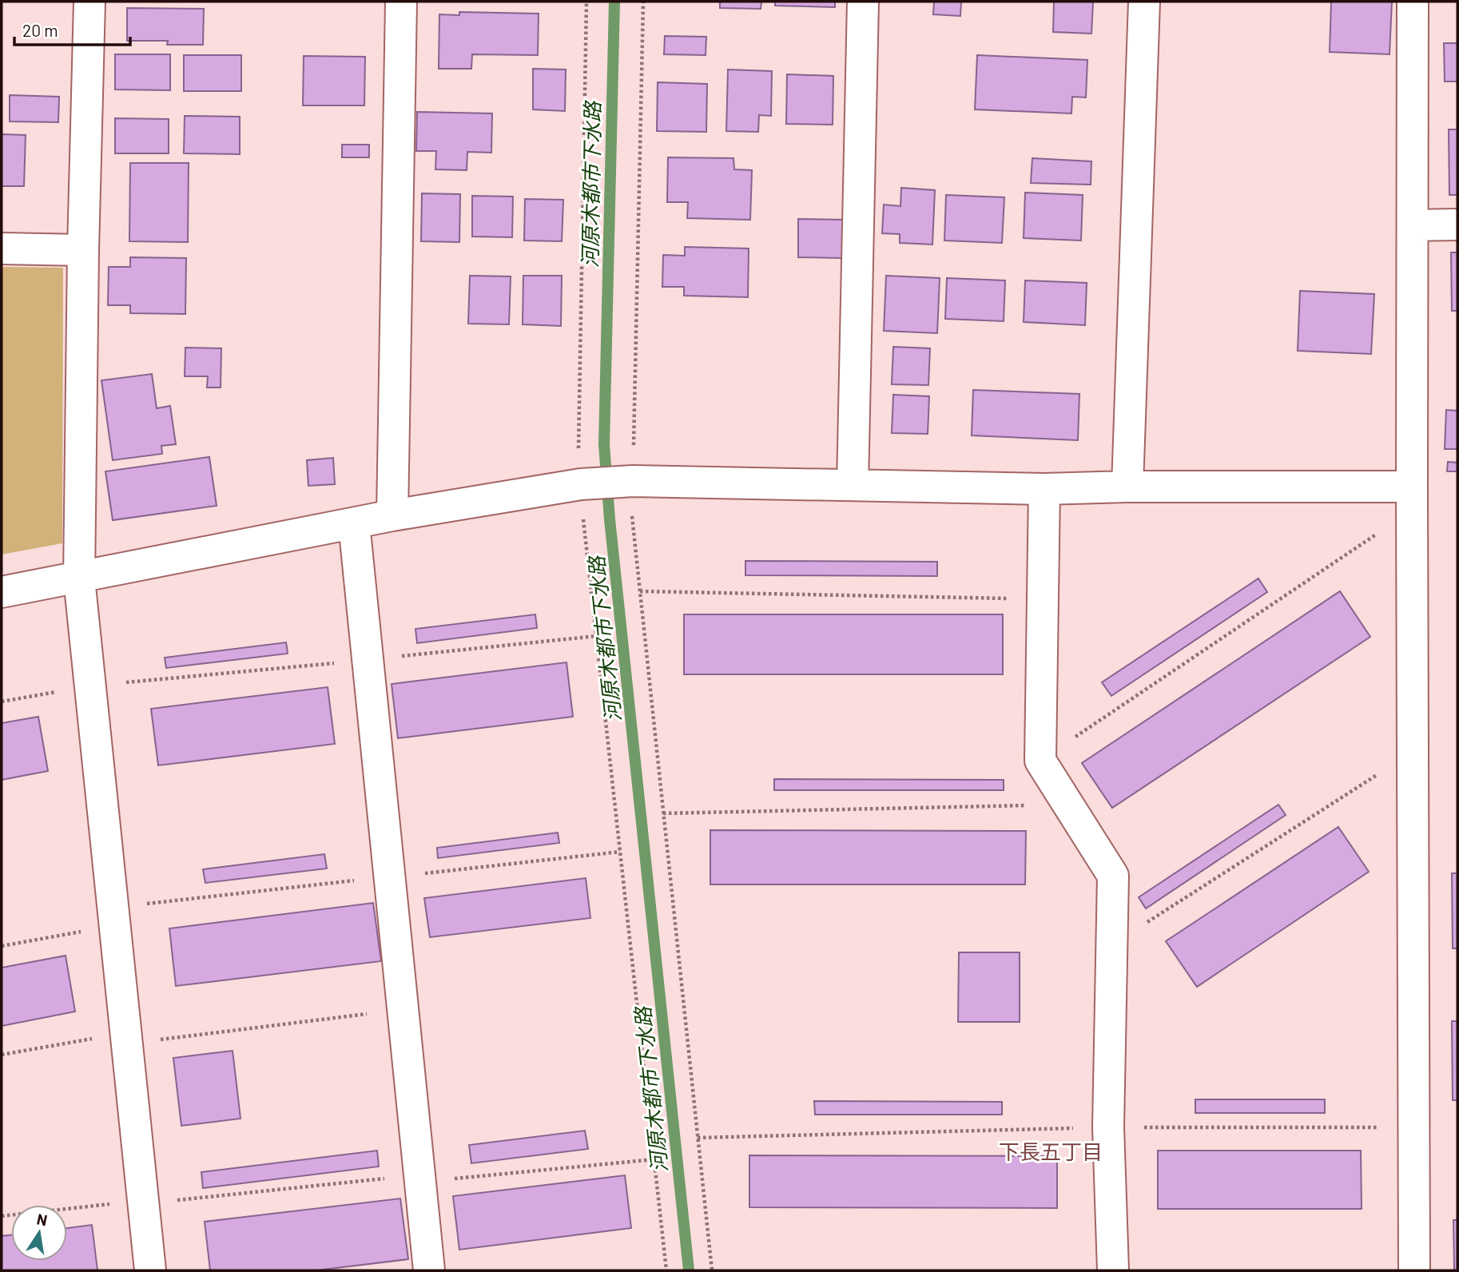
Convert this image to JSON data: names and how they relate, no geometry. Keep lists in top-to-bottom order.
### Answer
{
  "districts": ["下長五丁目"],
  "water": ["河原木都市下水路"],
  "scale_bar": "20 m",
  "north": "top"
}
